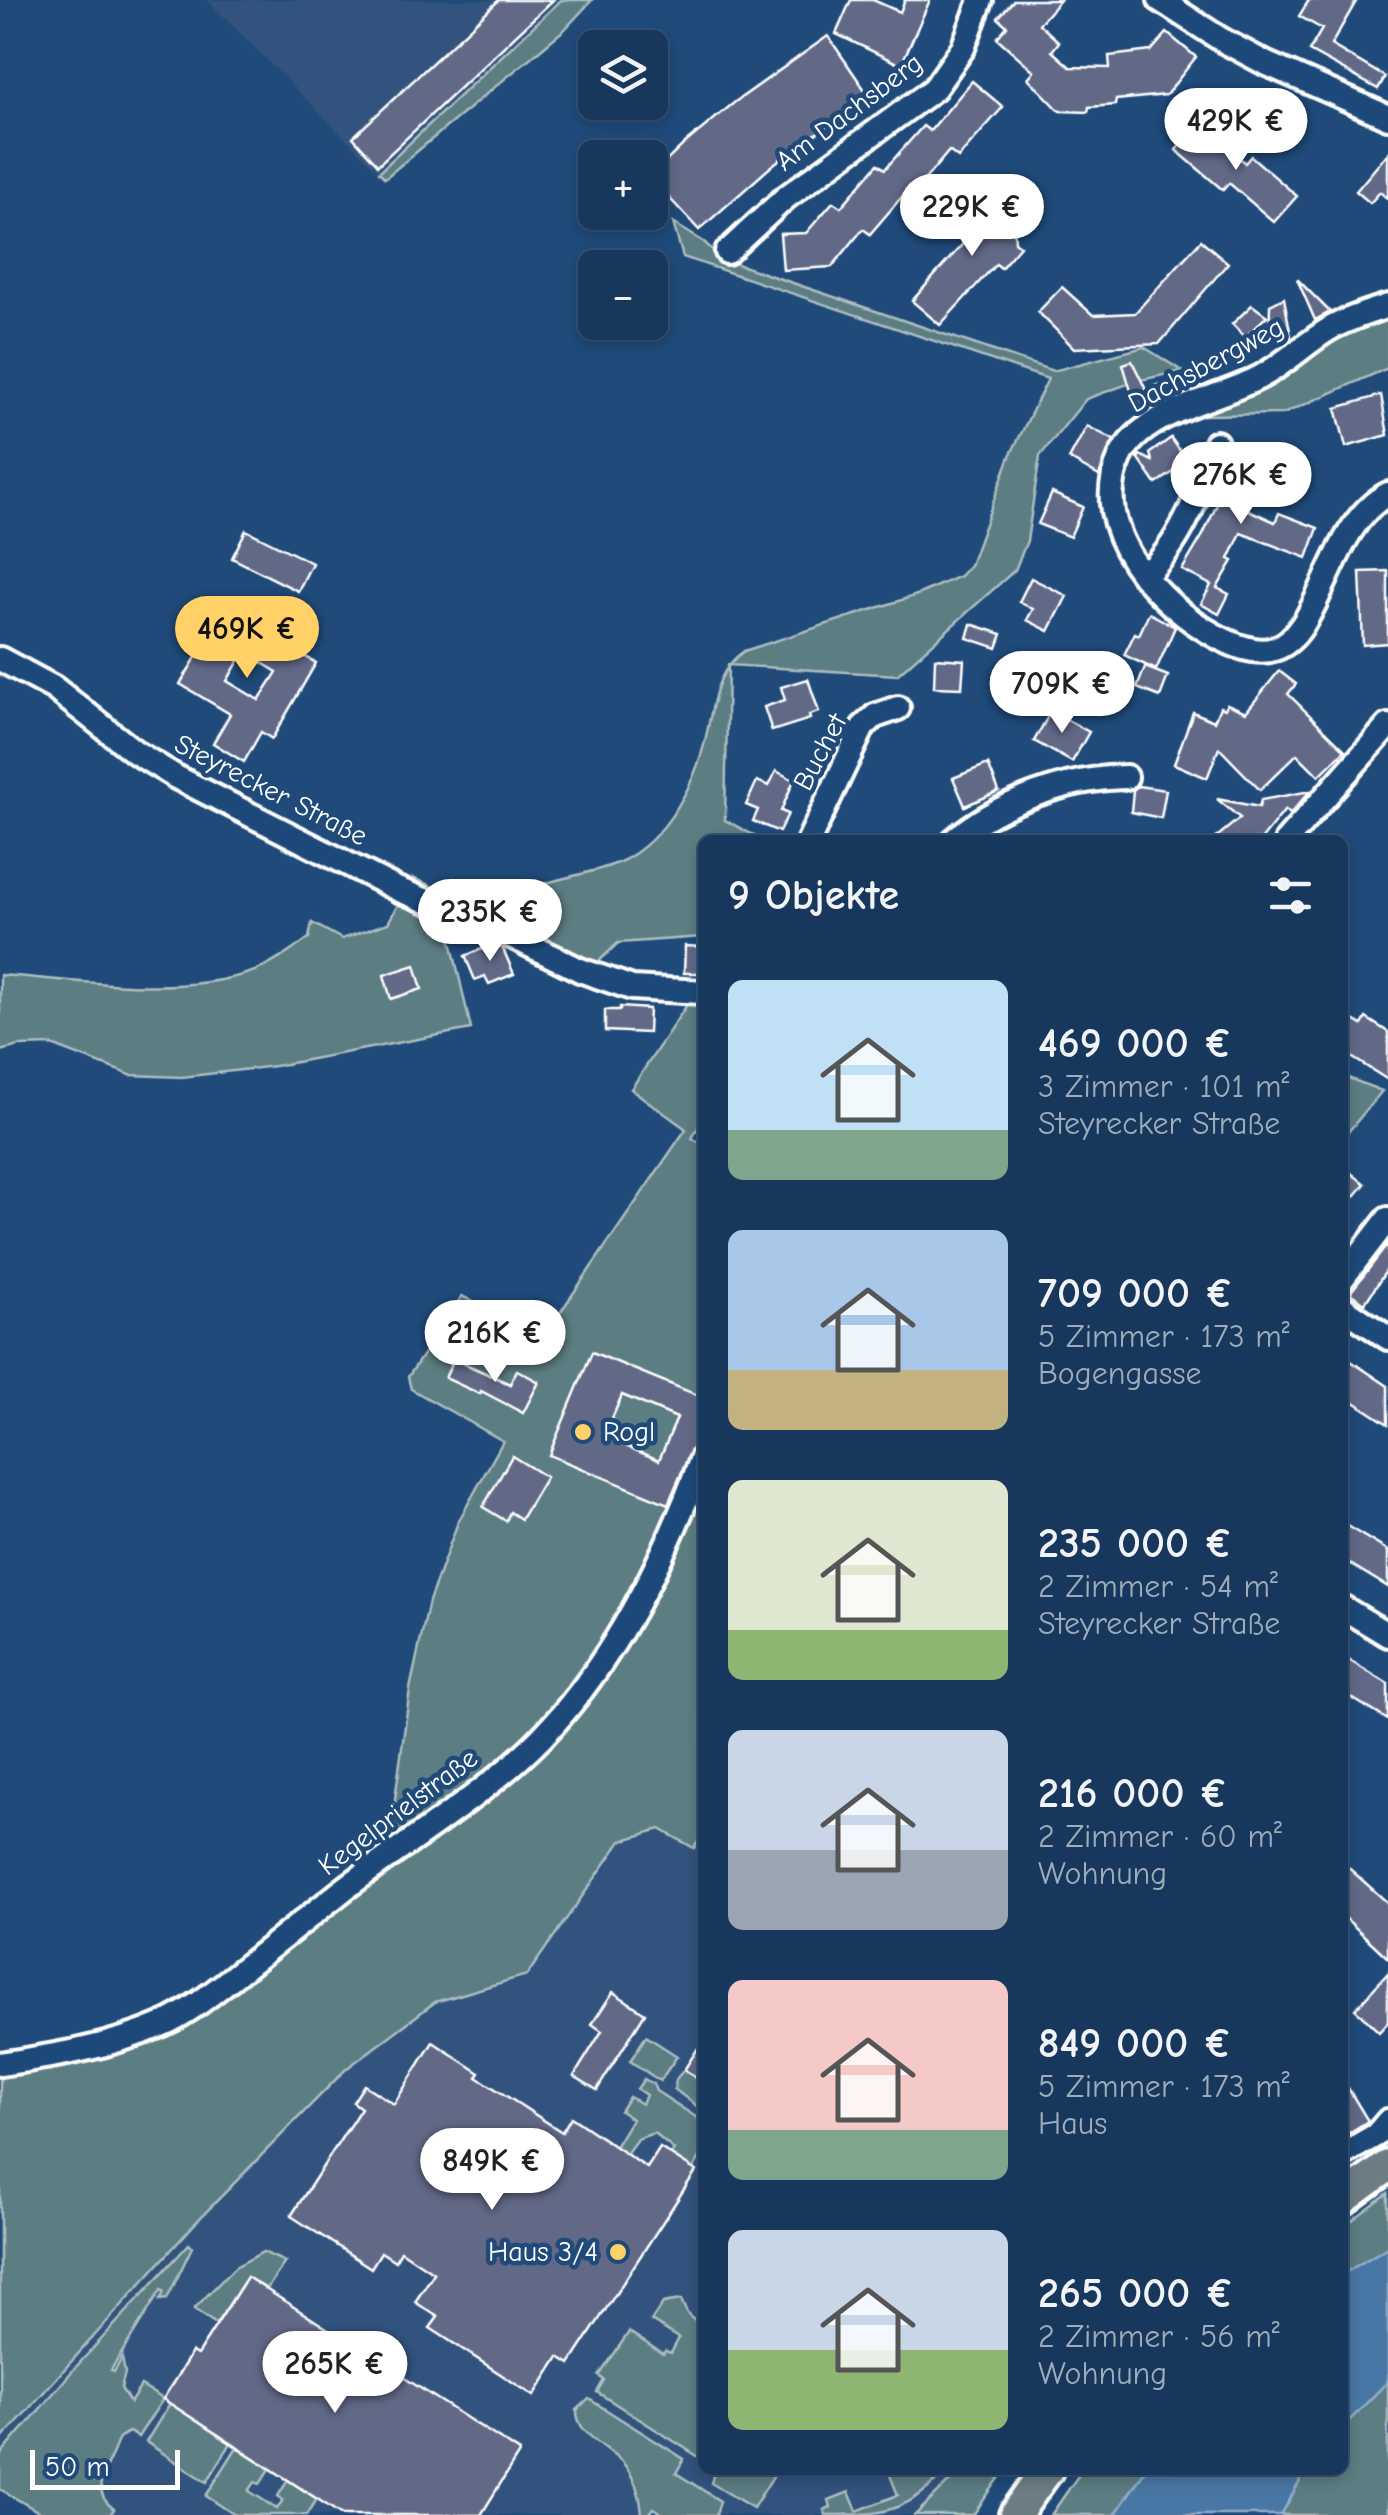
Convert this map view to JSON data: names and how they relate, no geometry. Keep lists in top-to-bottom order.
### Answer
{
  "streets": {
    "street": [
      "Am Dachsberg",
      "Dachsbergweg",
      "Buchet",
      "Steyrecker Straße",
      "Kegelprielstraße"
    ]
  },
  "places": ["Rogl", "Haus 3/4"],
  "scale_bar": "50 m",
  "page": {
    "map_buttons": ["+", "−"],
    "price": [
      "429K €",
      "229K €",
      "276K €",
      "469K €",
      "709K €",
      "235K €",
      "216K €",
      "849K €",
      "265K €"
    ],
    "heading": "9 Objekte",
    "list": [
      {
        "name": "469 000 €",
        "note": "3 Zimmer · 101 m² · Steyrecker Straße"
      },
      {
        "name": "709 000 €",
        "note": "5 Zimmer · 173 m² · Bogengasse"
      },
      {
        "name": "235 000 €",
        "note": "2 Zimmer · 54 m² · Steyrecker Straße"
      },
      {
        "name": "216 000 €",
        "note": "2 Zimmer · 60 m² · Wohnung"
      },
      {
        "name": "849 000 €",
        "note": "5 Zimmer · 173 m² · Haus"
      },
      {
        "name": "265 000 €",
        "note": "2 Zimmer · 56 m² · Wohnung"
      }
    ],
    "scale": "50 m"
  }
}
